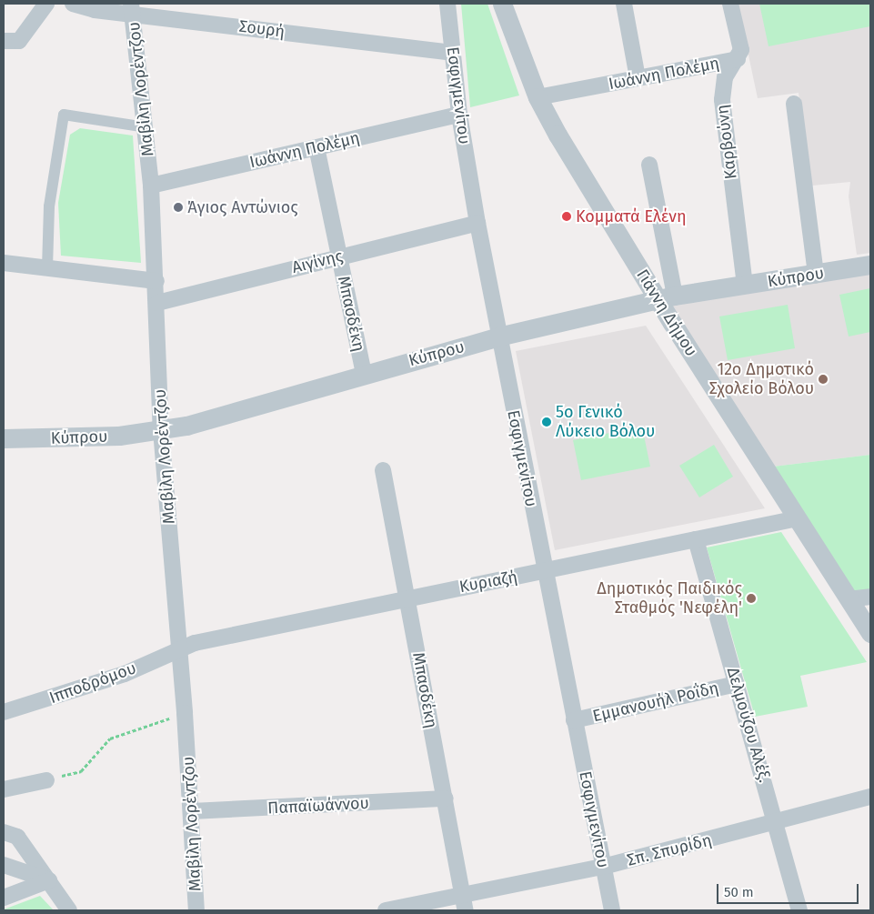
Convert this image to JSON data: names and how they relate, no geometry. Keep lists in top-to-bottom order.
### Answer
{
  "streets": {
    "street": [
      "Σουρή",
      "Ιωάννη Πολέμη",
      "Μαβίλη Λορέντζου",
      "Εσφιγμενίτου",
      "Καρβούνη",
      "Αιγίνης",
      "Κύπρου",
      "Γιάννη Δήμου",
      "Μπασδέκη",
      "Κυριαζή",
      "Ιπποδρόμου",
      "Εμμανουήλ Ροΐδη",
      "Δελμούζου Αλέξ.",
      "Παπαϊωάννου",
      "Σπ. Σπυρίδη"
    ]
  },
  "crossings": [
    ["Σουρή", "Μαβίλη Λορέντζου"],
    ["Σουρή", "Εσφιγμενίτου"],
    ["Ιωάννη Πολέμη", "Μαβίλη Λορέντζου"],
    ["Ιωάννη Πολέμη", "Εσφιγμενίτου"],
    ["Ιωάννη Πολέμη", "Καρβούνη"],
    ["Ιωάννη Πολέμη", "Γιάννη Δήμου"],
    ["Ιωάννη Πολέμη", "Μπασδέκη"],
    ["Μαβίλη Λορέντζου", "Αιγίνης"],
    ["Μαβίλη Λορέντζου", "Κύπρου"],
    ["Μαβίλη Λορέντζου", "Κυριαζή"],
    ["Μαβίλη Λορέντζου", "Ιπποδρόμου"],
    ["Μαβίλη Λορέντζου", "Παπαϊωάννου"],
    ["Εσφιγμενίτου", "Αιγίνης"],
    ["Εσφιγμενίτου", "Κύπρου"],
    ["Εσφιγμενίτου", "Κυριαζή"],
    ["Εσφιγμενίτου", "Εμμανουήλ Ροΐδη"],
    ["Εσφιγμενίτου", "Σπ. Σπυρίδη"],
    ["Καρβούνη", "Κύπρου"],
    ["Αιγίνης", "Μπασδέκη"],
    ["Κύπρου", "Γιάννη Δήμου"],
    ["Κύπρου", "Μπασδέκη"],
    ["Γιάννη Δήμου", "Κυριαζή"],
    ["Μπασδέκη", "Κυριαζή"],
    ["Μπασδέκη", "Παπαϊωάννου"],
    ["Μπασδέκη", "Σπ. Σπυρίδη"],
    ["Κυριαζή", "Ιπποδρόμου"],
    ["Κυριαζή", "Δελμούζου Αλέξ."],
    ["Εμμανουήλ Ροΐδη", "Δελμούζου Αλέξ."],
    ["Δελμούζου Αλέξ.", "Σπ. Σπυρίδη"]
  ],
  "places": [
    "Άγιος Αντώνιος",
    "Κομματά Ελένη",
    "12ο Δημοτικό Σχολείο Βόλου",
    "5ο Γενικό Λύκειο Βόλου",
    "Δημοτικός Παιδικός Σταθμός 'Νεφέλη'"
  ],
  "scale_bar": "50 m"
}
